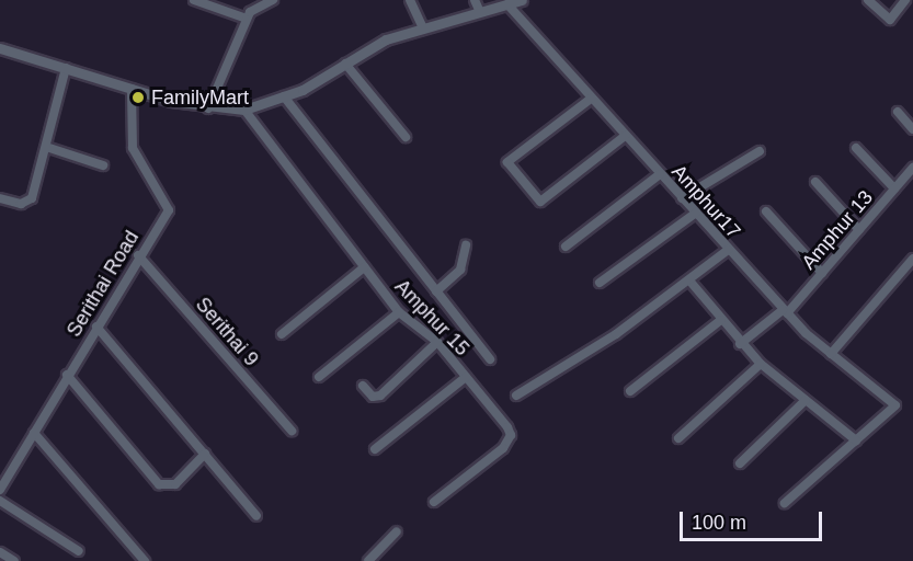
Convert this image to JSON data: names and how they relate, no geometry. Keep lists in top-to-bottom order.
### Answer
{
  "streets": {
    "street": [
      "Amphur17",
      "Amphur 13",
      "Serithai Road",
      "Amphur 15",
      "Serithai 9"
    ]
  },
  "crossings": [
    ["Amphur17", "Amphur 13"],
    ["Serithai Road", "Serithai 9"]
  ],
  "places": ["FamilyMart"],
  "scale_bar": "100 m"
}
